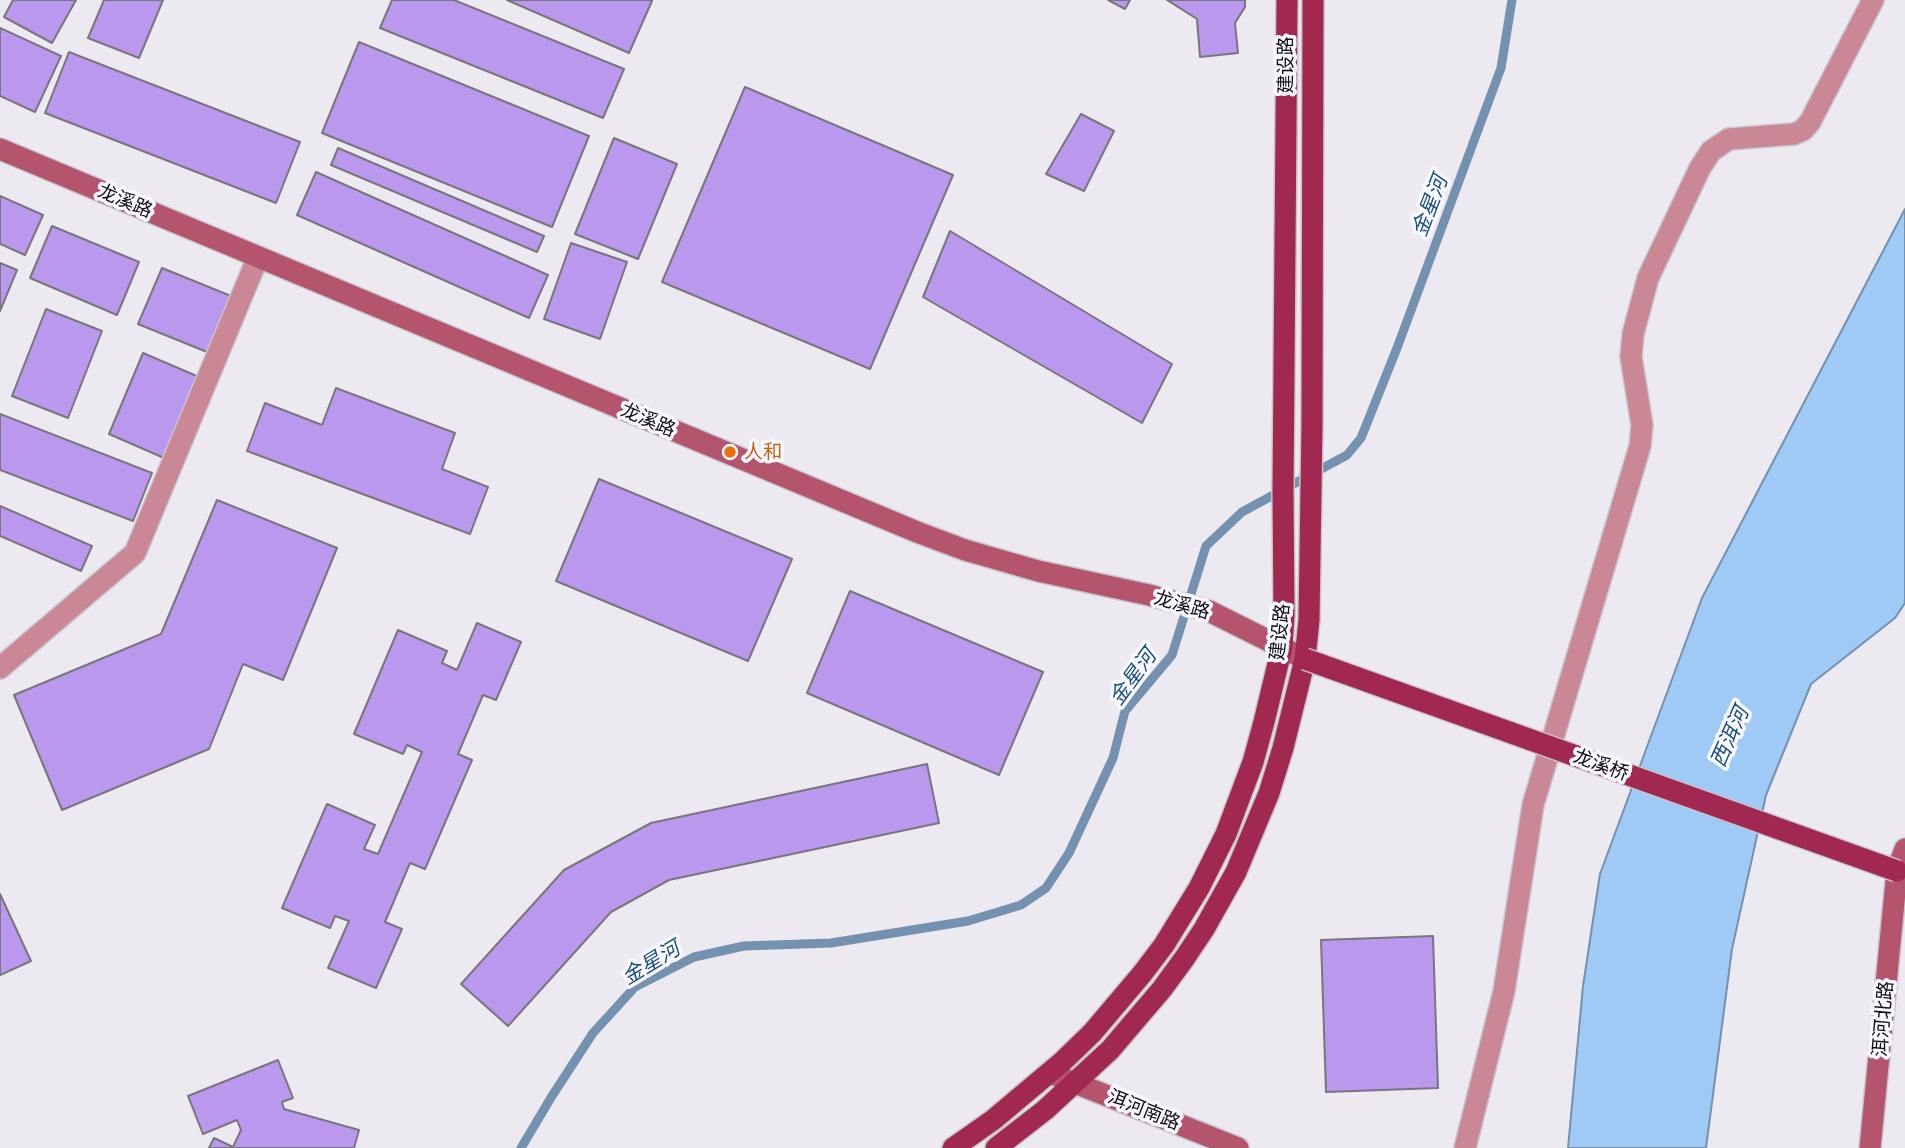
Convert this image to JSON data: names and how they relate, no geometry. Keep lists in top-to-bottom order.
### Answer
{
  "streets": {
    "main road": ["建设路", "龙溪桥"],
    "street": ["龙溪路", "洱河北路", "洱河南路"]
  },
  "crossings": [
    ["建设路", "龙溪路"],
    ["建设路", "龙溪桥"],
    ["建设路", "洱河南路"],
    ["龙溪路", "龙溪桥"],
    ["龙溪桥", "洱河北路"]
  ],
  "water": ["金星河", "西洱河"],
  "places": ["人和"]
}
